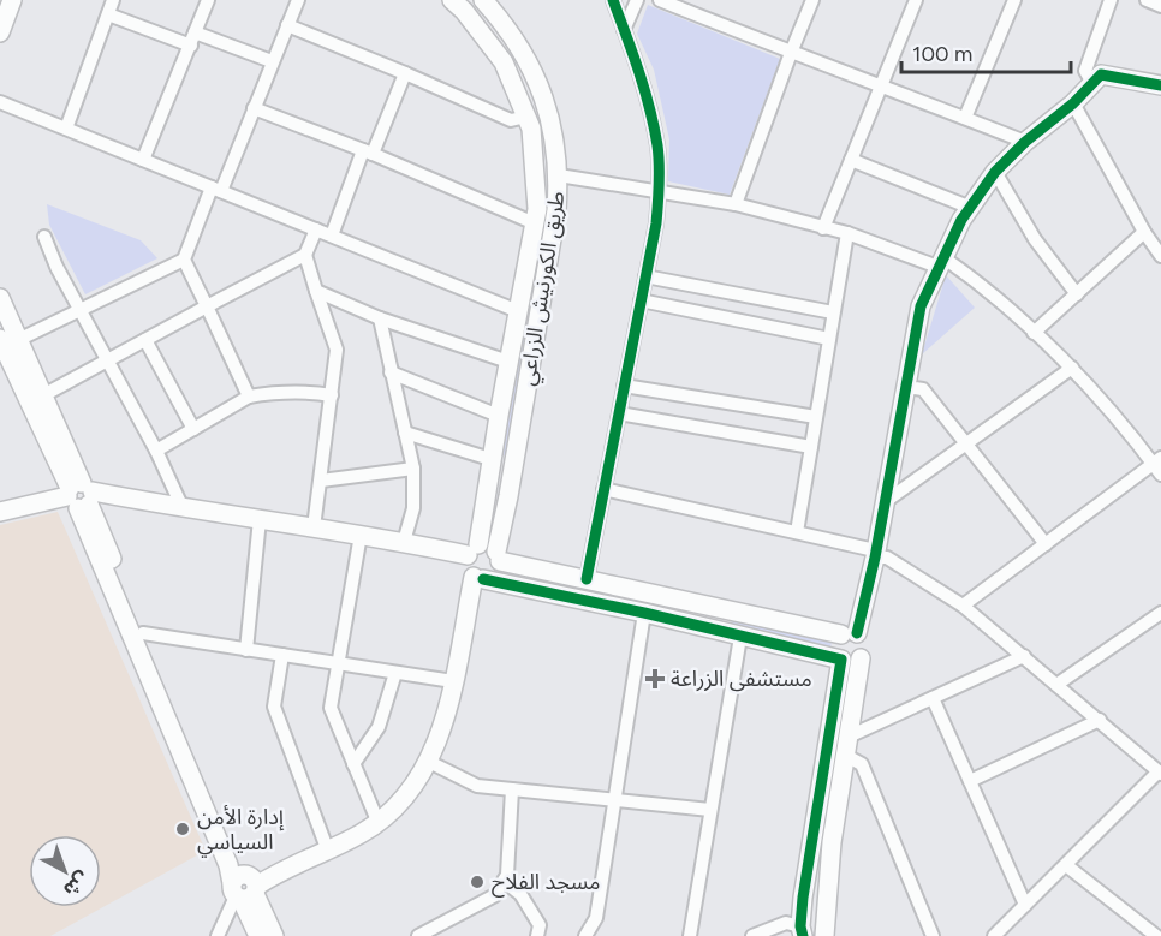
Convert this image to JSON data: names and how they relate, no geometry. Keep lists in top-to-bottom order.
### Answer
{
  "streets": {
    "street": ["طريق الكورنيش الزراعي"]
  },
  "places": {
    "health": ["مستشفى الزراعة"],
    "other": ["إدارة الأمن السياسي", "مسجد الفلاح"]
  },
  "scale_bar": "100 m",
  "north": "bottom right"
}
